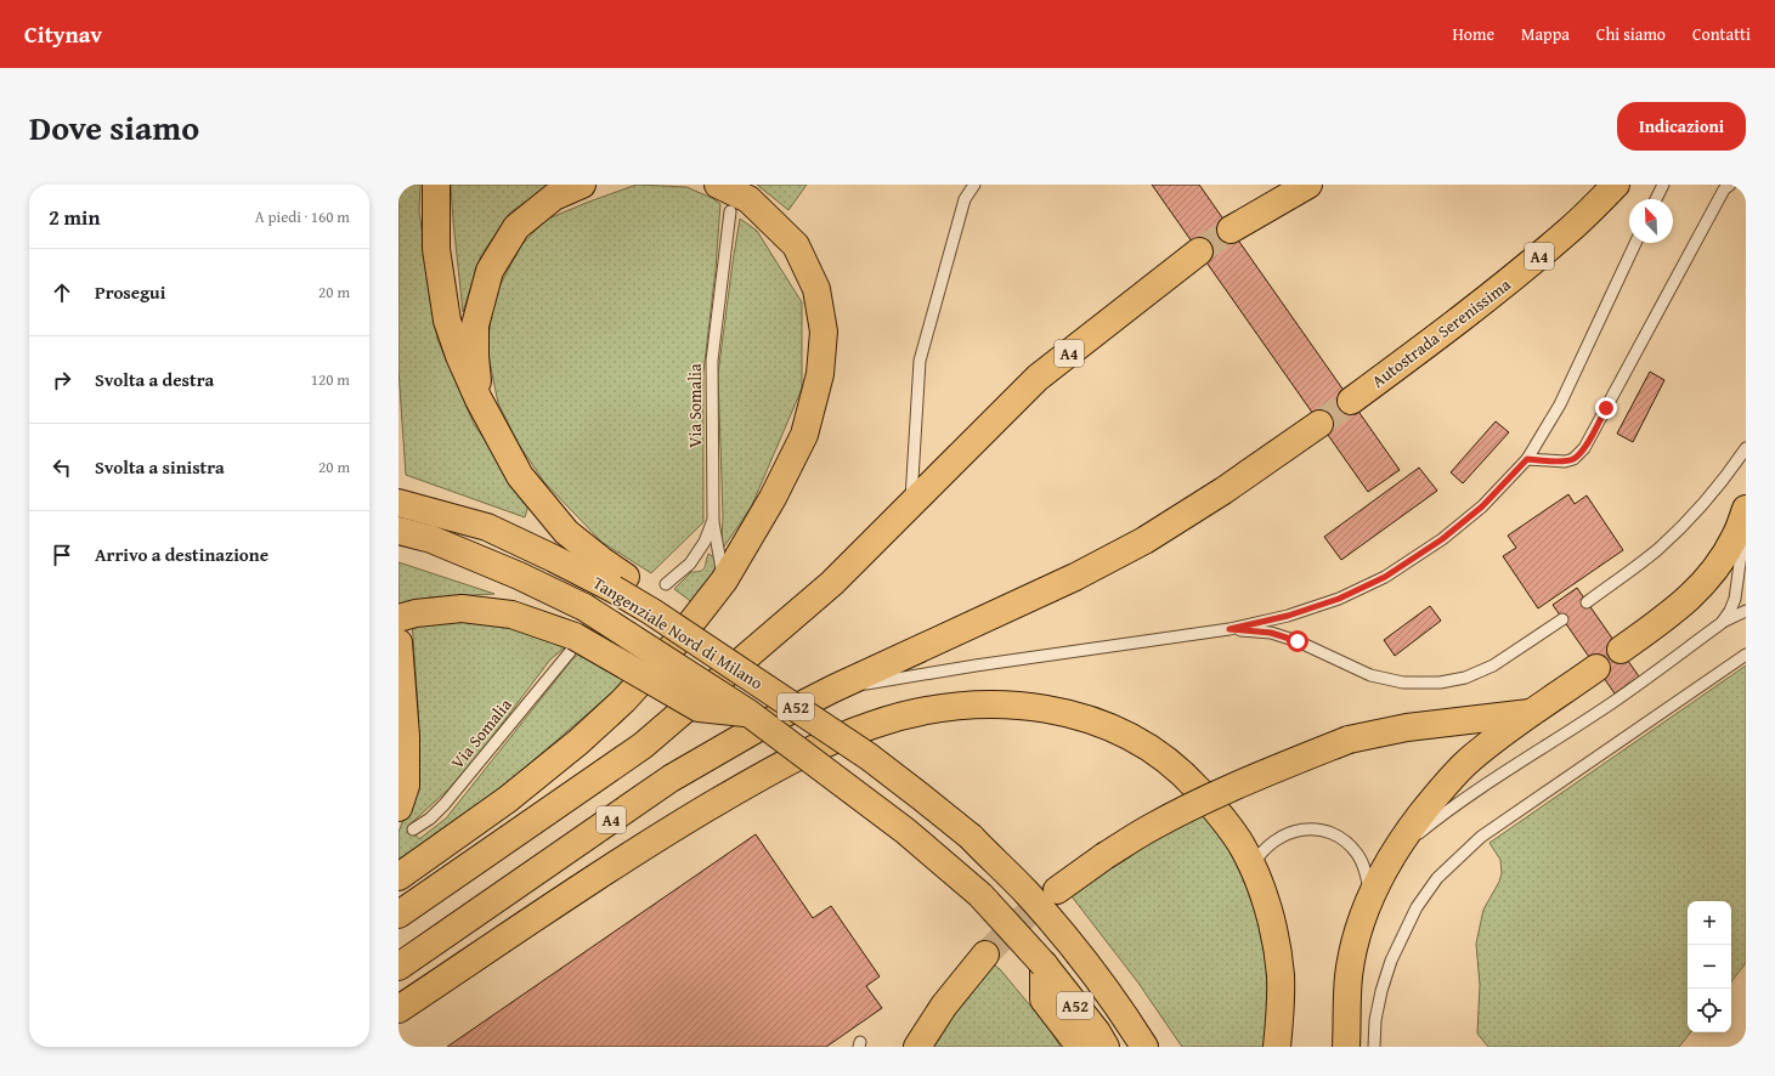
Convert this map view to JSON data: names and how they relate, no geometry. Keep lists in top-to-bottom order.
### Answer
{
  "streets": {
    "highway": [
      "A4",
      "Autostrada Serenissima",
      "Tangenziale Nord di Milano",
      "A52"
    ],
    "lane": ["Via Somalia"]
  },
  "north": "top left",
  "page": {
    "header": "Citynav",
    "nav": [
      "Home",
      "Mappa",
      "Chi siamo",
      "Contatti"
    ],
    "title": "Dove siamo",
    "buttons": "Indicazioni",
    "heading": ["2 min", "A piedi · 160 m"],
    "list": [
      ["Prosegui", "20 m"],
      ["Svolta a destra", "120 m"],
      ["Svolta a sinistra", "20 m"],
      "Arrivo a destinazione"
    ],
    "map_buttons": ["+", "−"]
  }
}
